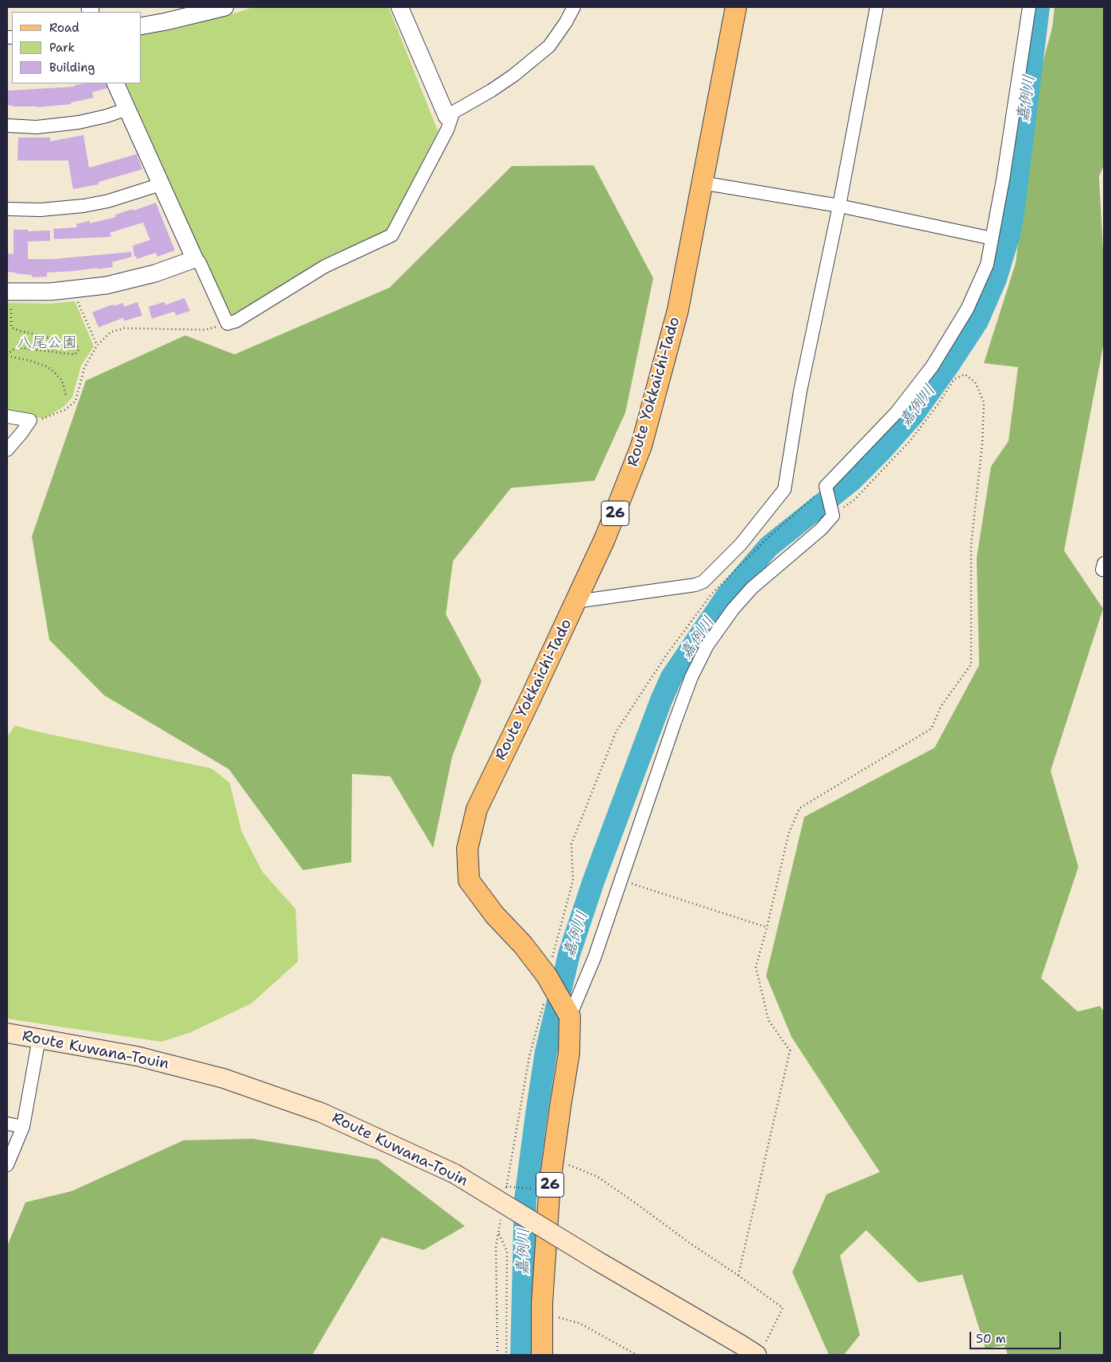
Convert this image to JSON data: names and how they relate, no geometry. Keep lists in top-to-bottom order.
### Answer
{
  "streets": {
    "main road": ["Route Yokkaichi-Tado", "26", "Route Kuwana-Touin"]
  },
  "crossings": [
    ["Route Yokkaichi-Tado", "26"]
  ],
  "water": ["嘉例川"],
  "parks": ["八尾公園"],
  "legend": ["Road", "Park", "Building"],
  "scale_bar": "50 m"
}
